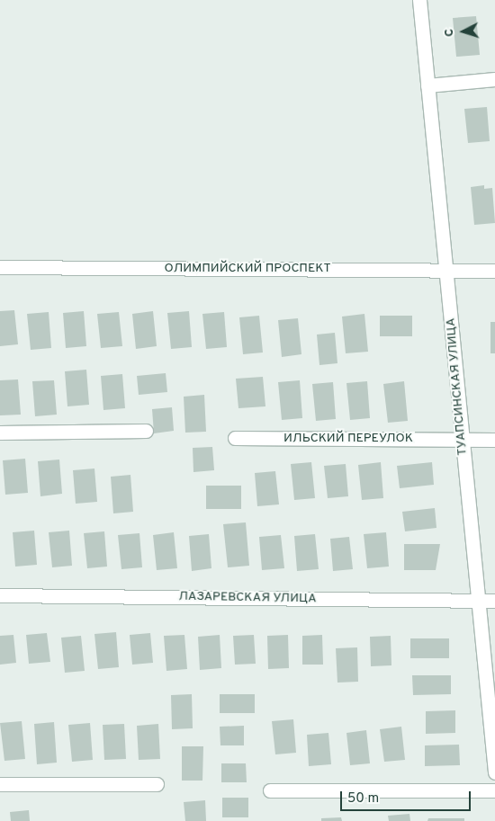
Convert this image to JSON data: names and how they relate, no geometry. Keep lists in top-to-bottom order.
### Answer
{
  "streets": {
    "street": [
      "ОЛИМПИЙСКИЙ ПРОСПЕКТ",
      "ТУАПСИНСКАЯ УЛИЦА",
      "ИЛЬСКИЙ ПЕРЕУЛОК",
      "ЛАЗАРЕВСКАЯ УЛИЦА"
    ]
  },
  "crossings": [
    ["ОЛИМПИЙСКИЙ ПРОСПЕКТ", "ТУАПСИНСКАЯ УЛИЦА"],
    ["ТУАПСИНСКАЯ УЛИЦА", "ИЛЬСКИЙ ПЕРЕУЛОК"],
    ["ТУАПСИНСКАЯ УЛИЦА", "ЛАЗАРЕВСКАЯ УЛИЦА"]
  ],
  "scale_bar": "50 m",
  "north": "left"
}
